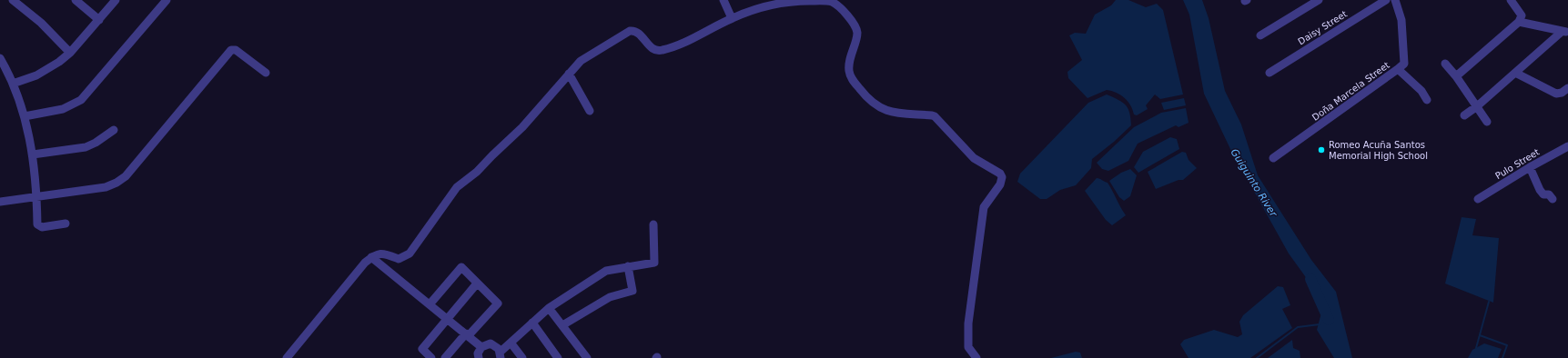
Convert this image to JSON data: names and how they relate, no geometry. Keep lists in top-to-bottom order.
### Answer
{
  "streets": {
    "street": ["Daisy Street", "Doña Marcela Street", "Pulo Street"]
  },
  "water": ["Guiguinto River"],
  "places": ["Romeo Acuña Santos Memorial High School"]
}
